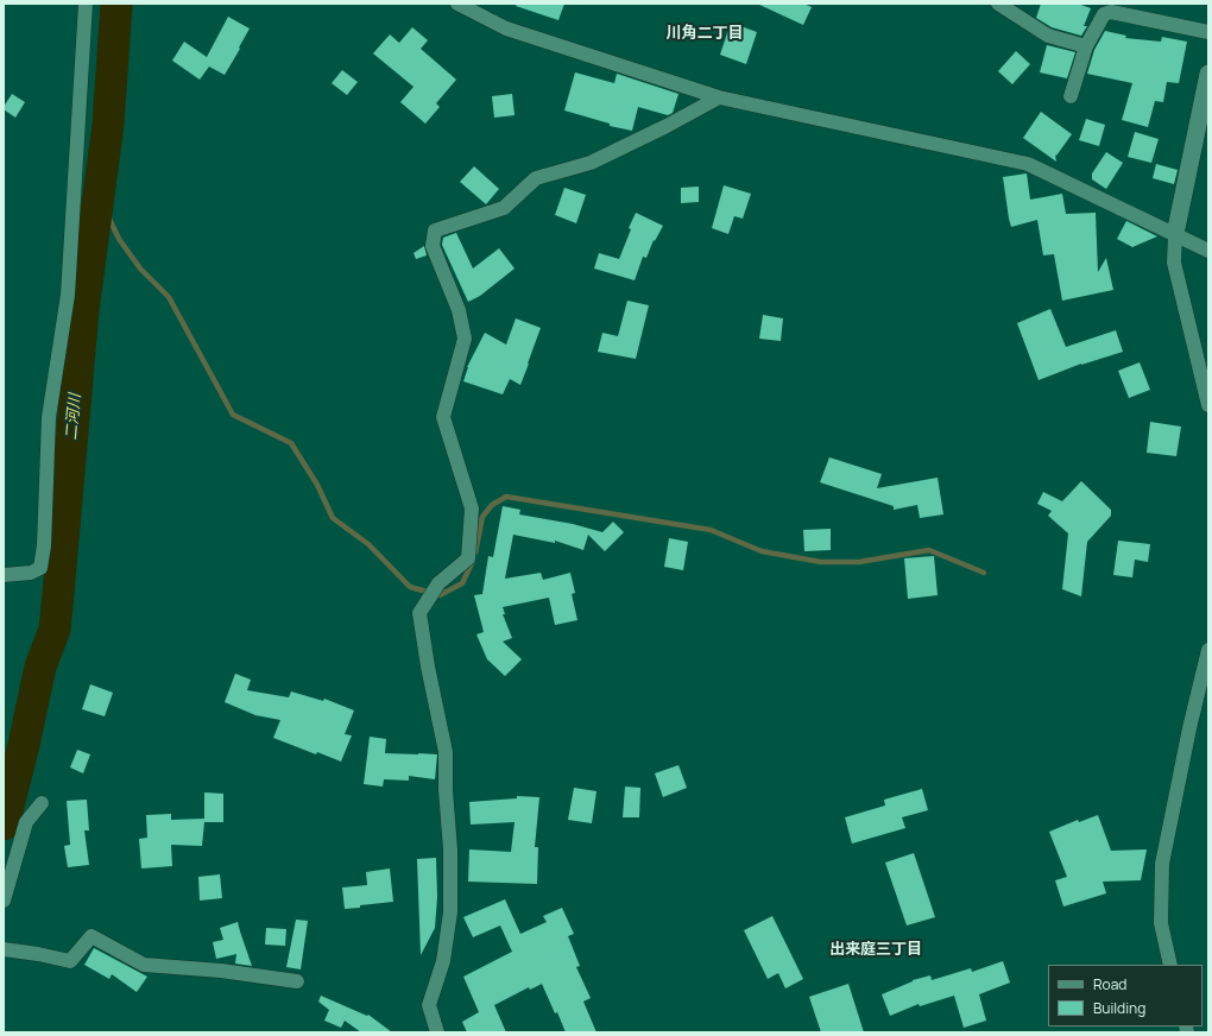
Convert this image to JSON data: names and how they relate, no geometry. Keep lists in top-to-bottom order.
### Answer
{
  "districts": ["川角二丁目", "出来庭三丁目"],
  "water": ["二河川"],
  "legend": ["Road", "Building"]
}
